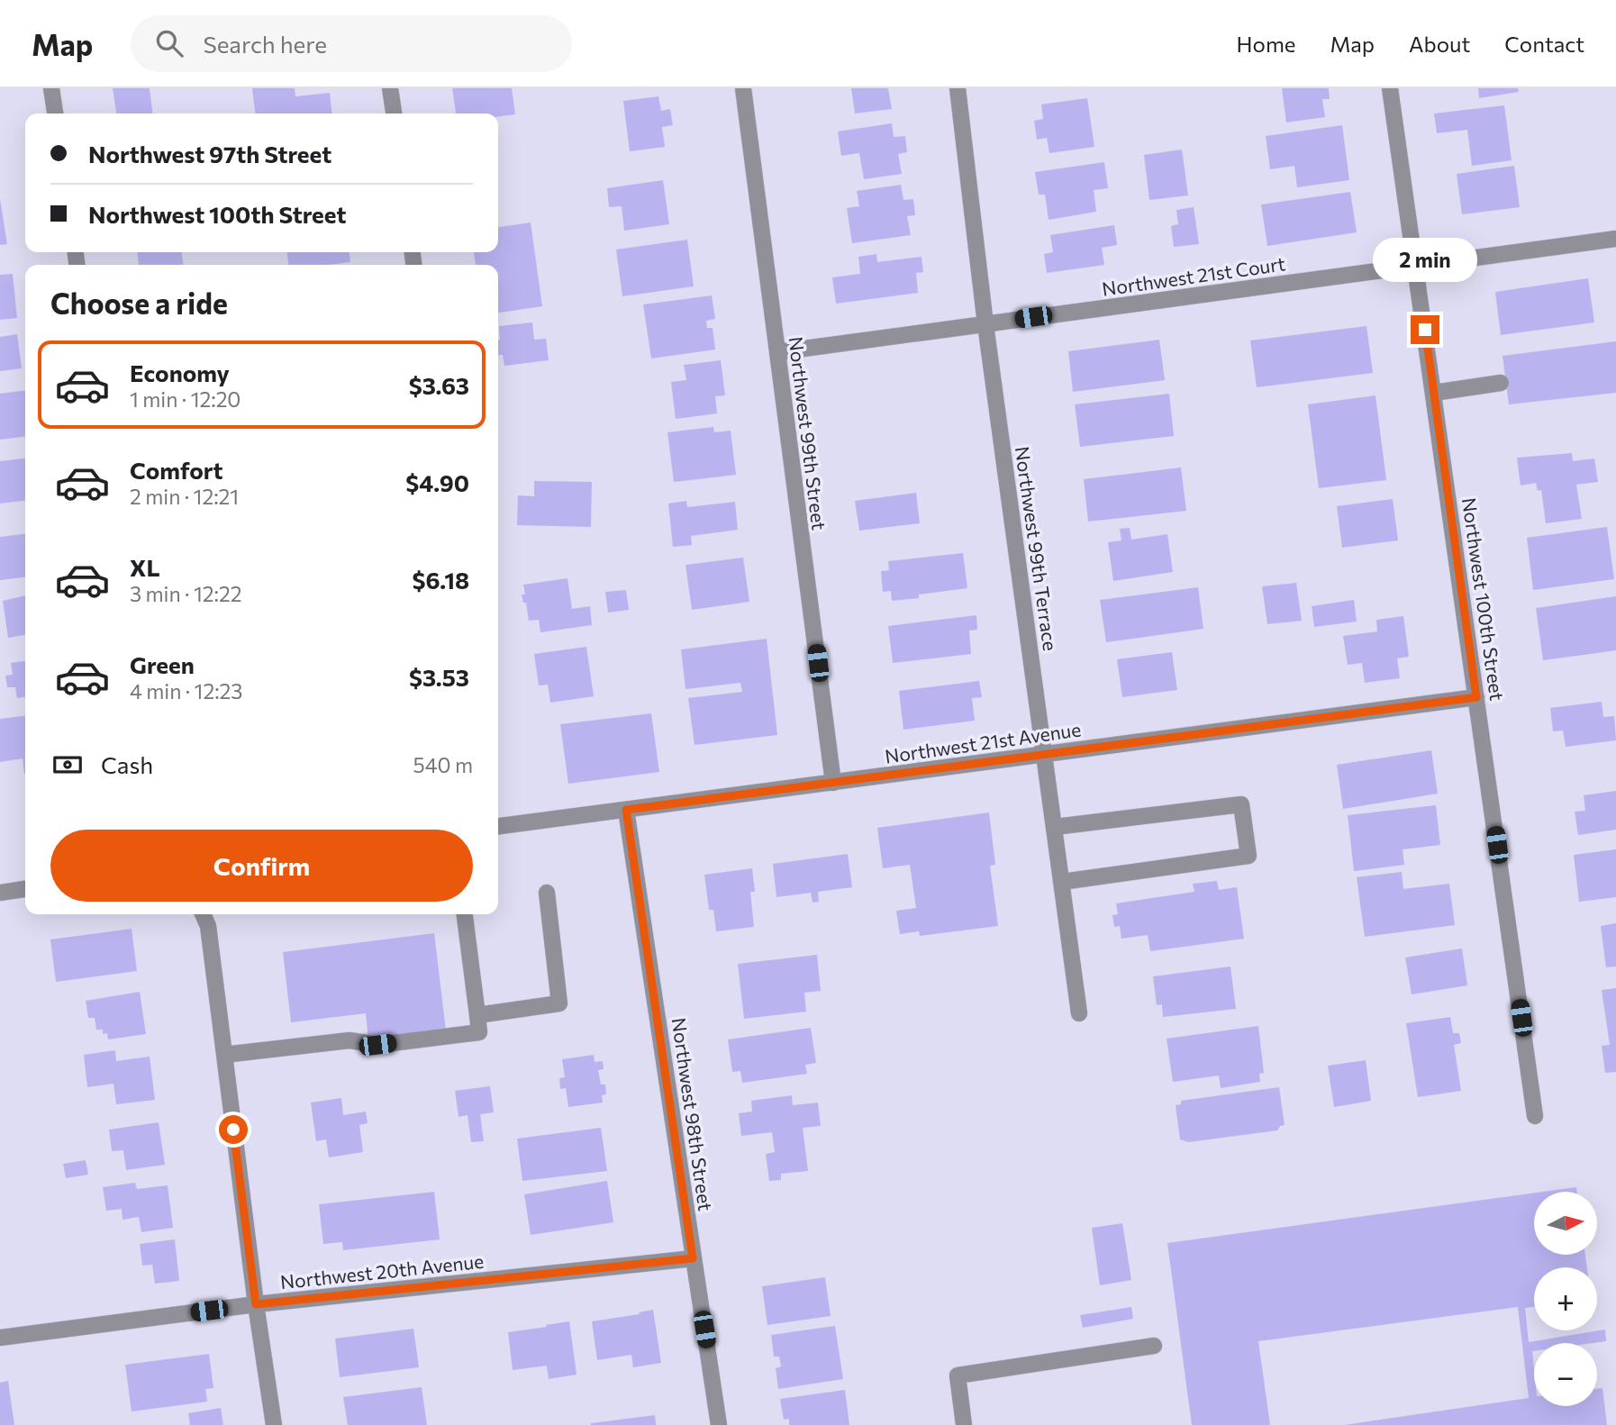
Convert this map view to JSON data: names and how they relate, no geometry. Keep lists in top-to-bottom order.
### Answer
{
  "streets": {
    "street": [
      "Northwest 21st Court",
      "Northwest 99th Street",
      "Northwest 99th Terrace",
      "Northwest 100th Street",
      "Northwest 21st Avenue",
      "Northwest 98th Street",
      "Northwest 20th Avenue"
    ]
  },
  "crossings": [
    ["Northwest 21st Court", "Northwest 99th Street"],
    ["Northwest 21st Court", "Northwest 99th Terrace"],
    ["Northwest 21st Court", "Northwest 100th Street"],
    ["Northwest 99th Street", "Northwest 21st Avenue"],
    ["Northwest 99th Terrace", "Northwest 21st Avenue"],
    ["Northwest 100th Street", "Northwest 21st Avenue"],
    ["Northwest 21st Avenue", "Northwest 98th Street"],
    ["Northwest 98th Street", "Northwest 20th Avenue"]
  ],
  "north": "right",
  "page": {
    "header": "Map",
    "search": "Search here",
    "nav": [
      "Home",
      "Map",
      "About",
      "Contact"
    ],
    "banner": ["Northwest 97th Street", "Northwest 100th Street"],
    "bubble": "2 min",
    "heading": "Choose a ride",
    "list": [
      {
        "name": "Economy",
        "note": "1 min · 12:20",
        "value": "$3.63"
      },
      {
        "name": "Comfort",
        "note": "2 min · 12:21",
        "value": "$4.90"
      },
      {
        "name": "XL",
        "note": "3 min · 12:22",
        "value": "$6.18"
      },
      {
        "name": "Green",
        "note": "4 min · 12:23",
        "value": "$3.53"
      }
    ],
    "pay": ["Cash", "540 m"],
    "buttons": "Confirm",
    "map_buttons": ["+", "−"]
  }
}
